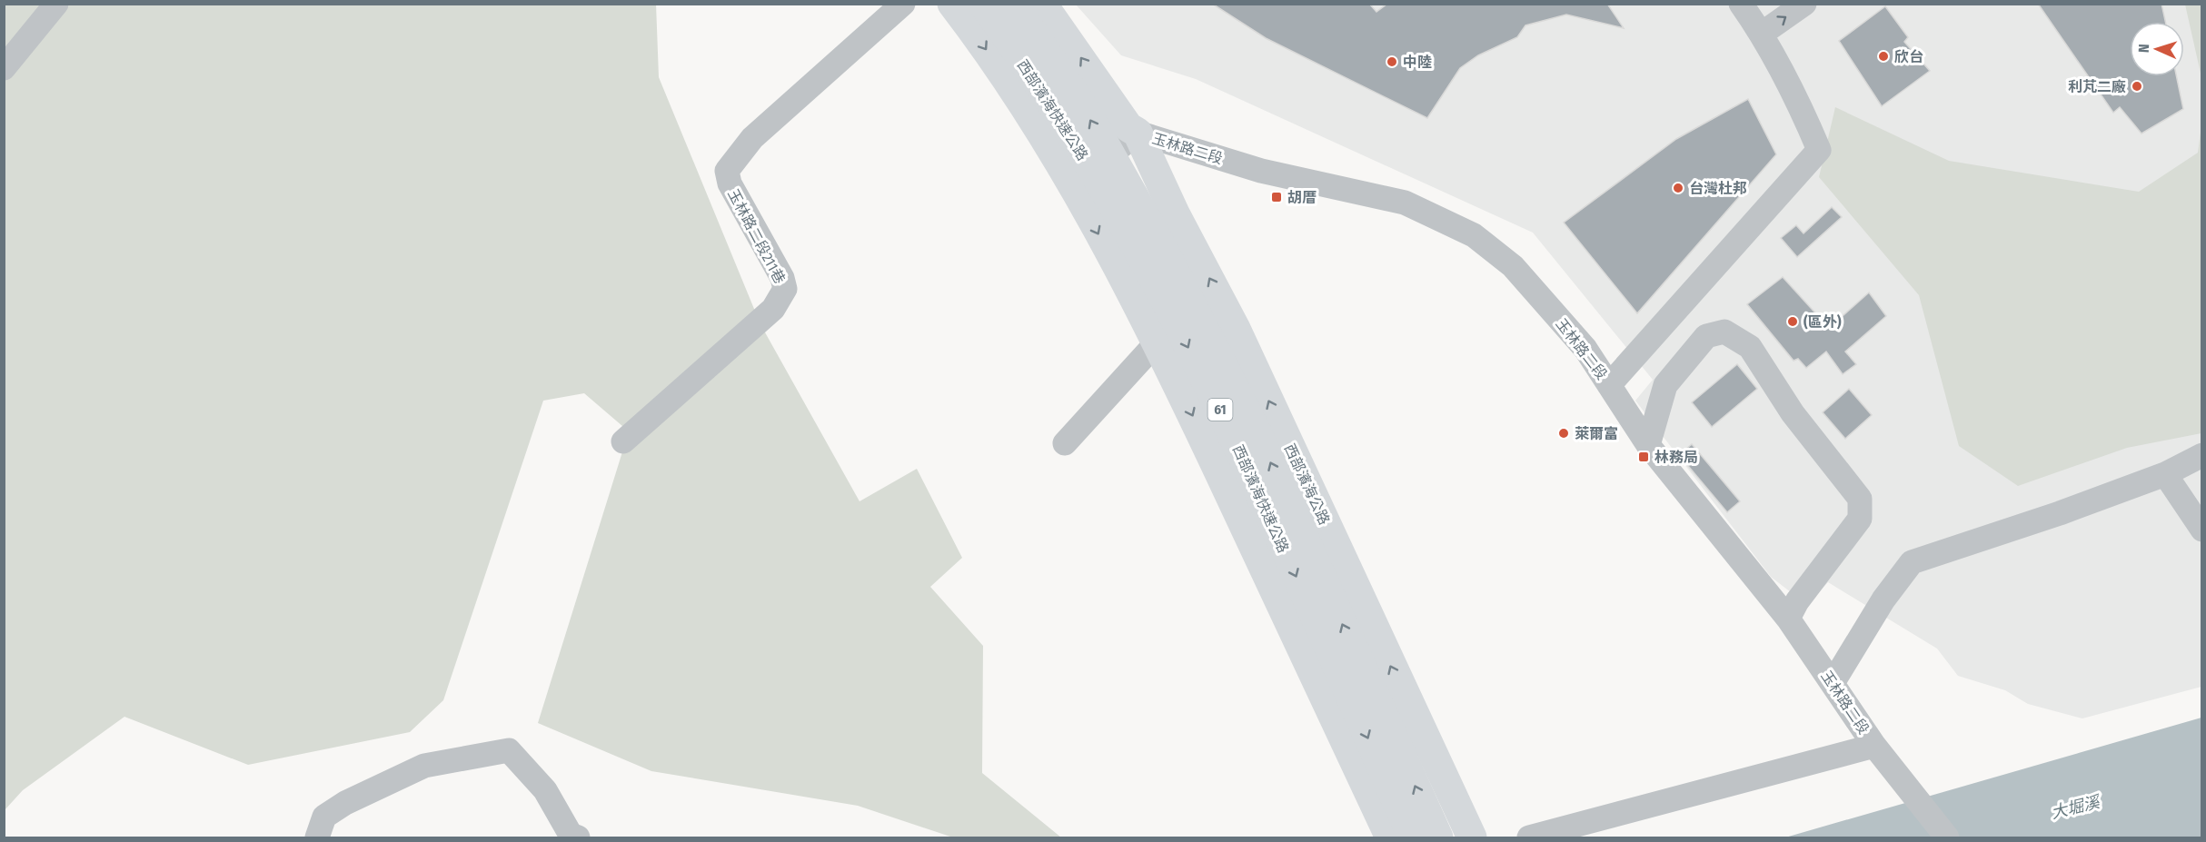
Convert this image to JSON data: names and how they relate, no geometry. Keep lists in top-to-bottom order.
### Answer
{
  "streets": {
    "main road": [
      "西部濱海快速公路",
      "玉林路二段",
      "61",
      "西部濱海公路"
    ],
    "street": ["玉林路二段211巷"]
  },
  "crossings": [
    ["玉林路二段", "61"],
    ["玉林路二段", "西部濱海公路"]
  ],
  "water": ["大堀溪"],
  "places": {
    "other": [
      "欣台",
      "中陸",
      "利芃二廠",
      "台灣杜邦",
      "(區外)",
      "萊爾富"
    ],
    "transit": ["胡厝", "林務局"]
  },
  "north": "left"
}
